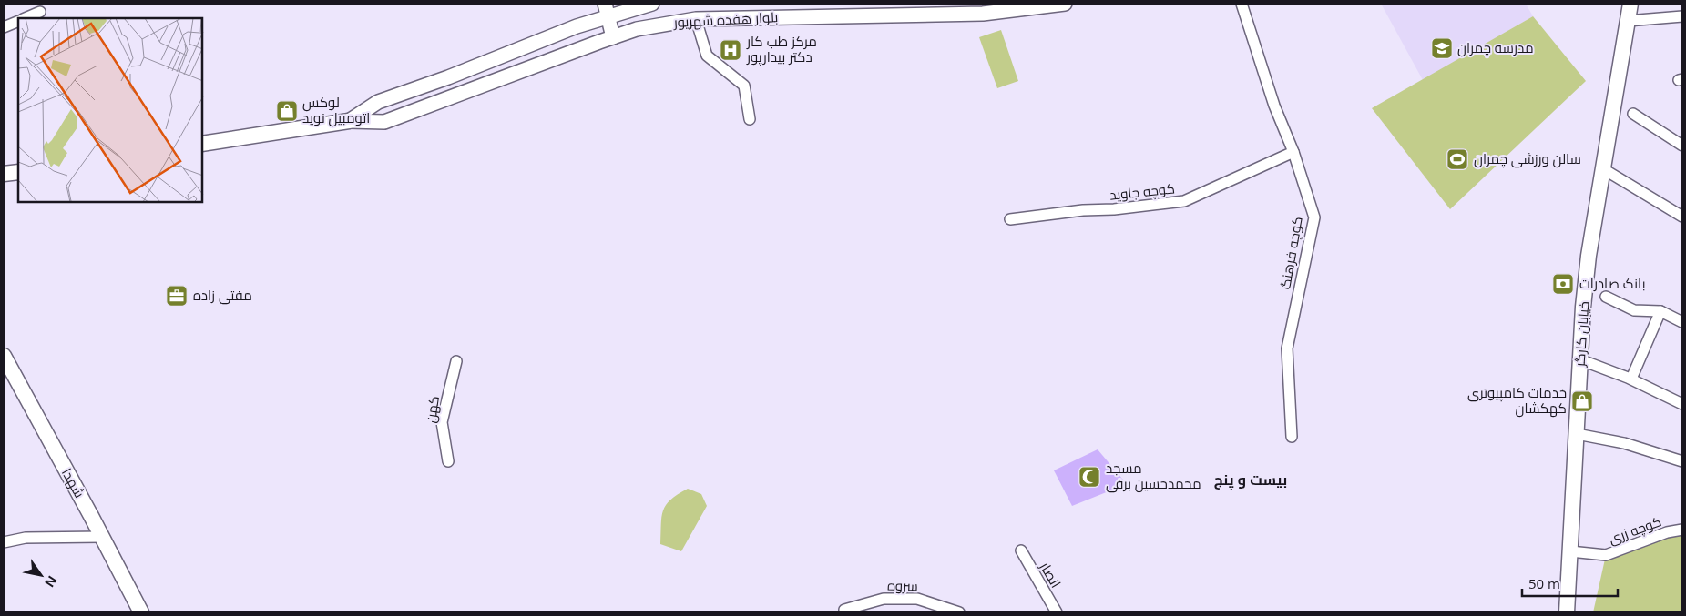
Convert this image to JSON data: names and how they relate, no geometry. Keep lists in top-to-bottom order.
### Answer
{
  "streets": {
    "main road": ["بلوار هفده شهریور", "خیابان کارگر", "شهدا"],
    "street": [
      "کوچه جاوید",
      "کوچه فرهنگ",
      "کهن",
      "کوچه زری",
      "انصار",
      "سروه"
    ]
  },
  "crossings": [
    ["کوچه جاوید", "کوچه فرهنگ"],
    ["خیابان کارگر", "کوچه زری"]
  ],
  "districts": ["بیست و پنج"],
  "places": {
    "school or university": ["مدرسه چمران"],
    "hospital": ["مرکز طب کار دکتر بیدارپور"],
    "shop": ["لوکس اتومبیل نوید", "خدمات کامپیوتری کهکشان"],
    "sports": ["سالن ورزشی چمران"],
    "bank": ["بانک صادرات"],
    "office": ["مفتی زاده"],
    "mosque": ["مسجد محمدحسین برفی"]
  },
  "scale_bar": "50 m",
  "north": "bottom right"
}
